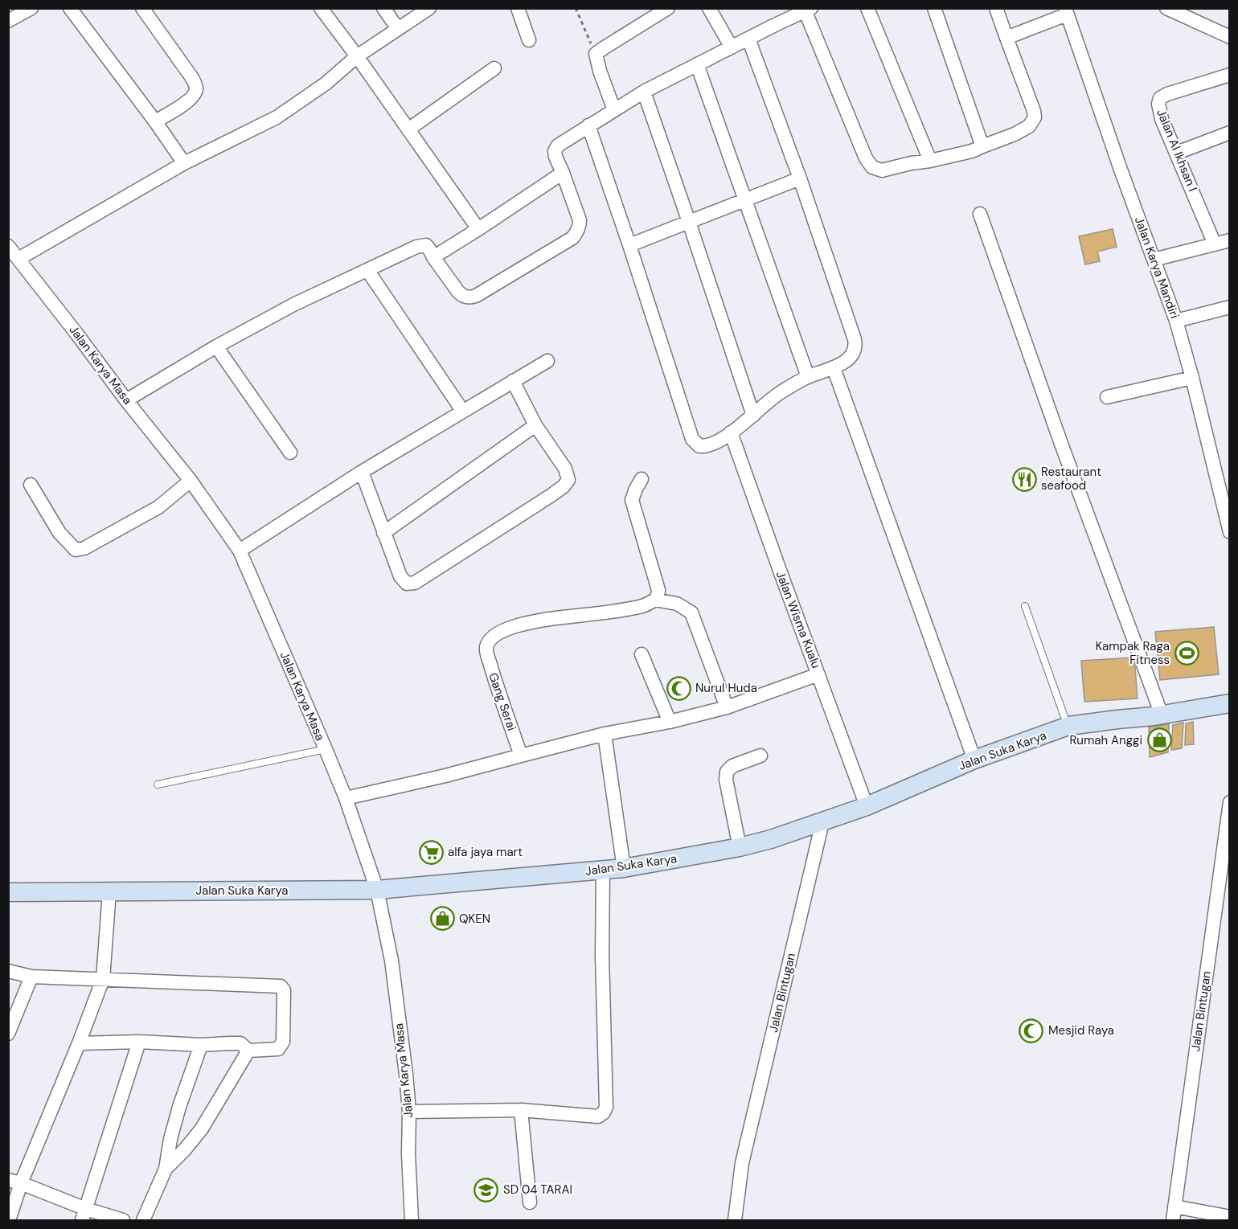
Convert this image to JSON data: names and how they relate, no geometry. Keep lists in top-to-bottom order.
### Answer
{
  "streets": {
    "main road": ["Jalan Suka Karya"],
    "street": [
      "Jalan Al Ikhsan I",
      "Jalan Karya Mandiri",
      "Jalan Karya Masa",
      "Jalan Wisma Kualu",
      "Gang Serai",
      "Jalan Bintugan"
    ]
  },
  "crossings": [
    ["Jalan Karya Masa", "Jalan Suka Karya"],
    ["Jalan Wisma Kualu", "Jalan Suka Karya"],
    ["Jalan Suka Karya", "Jalan Bintugan"]
  ],
  "places": {
    "restaurant": ["Restaurant seafood"],
    "sports": ["Kampak Raga Fitness"],
    "mosque": ["Nurul Huda", "Mesjid Raya"],
    "shop": ["Rumah Anggi", "QKEN"],
    "supermarket": ["alfa jaya mart"],
    "school or university": ["SD 04 TARAI"]
  }
}
